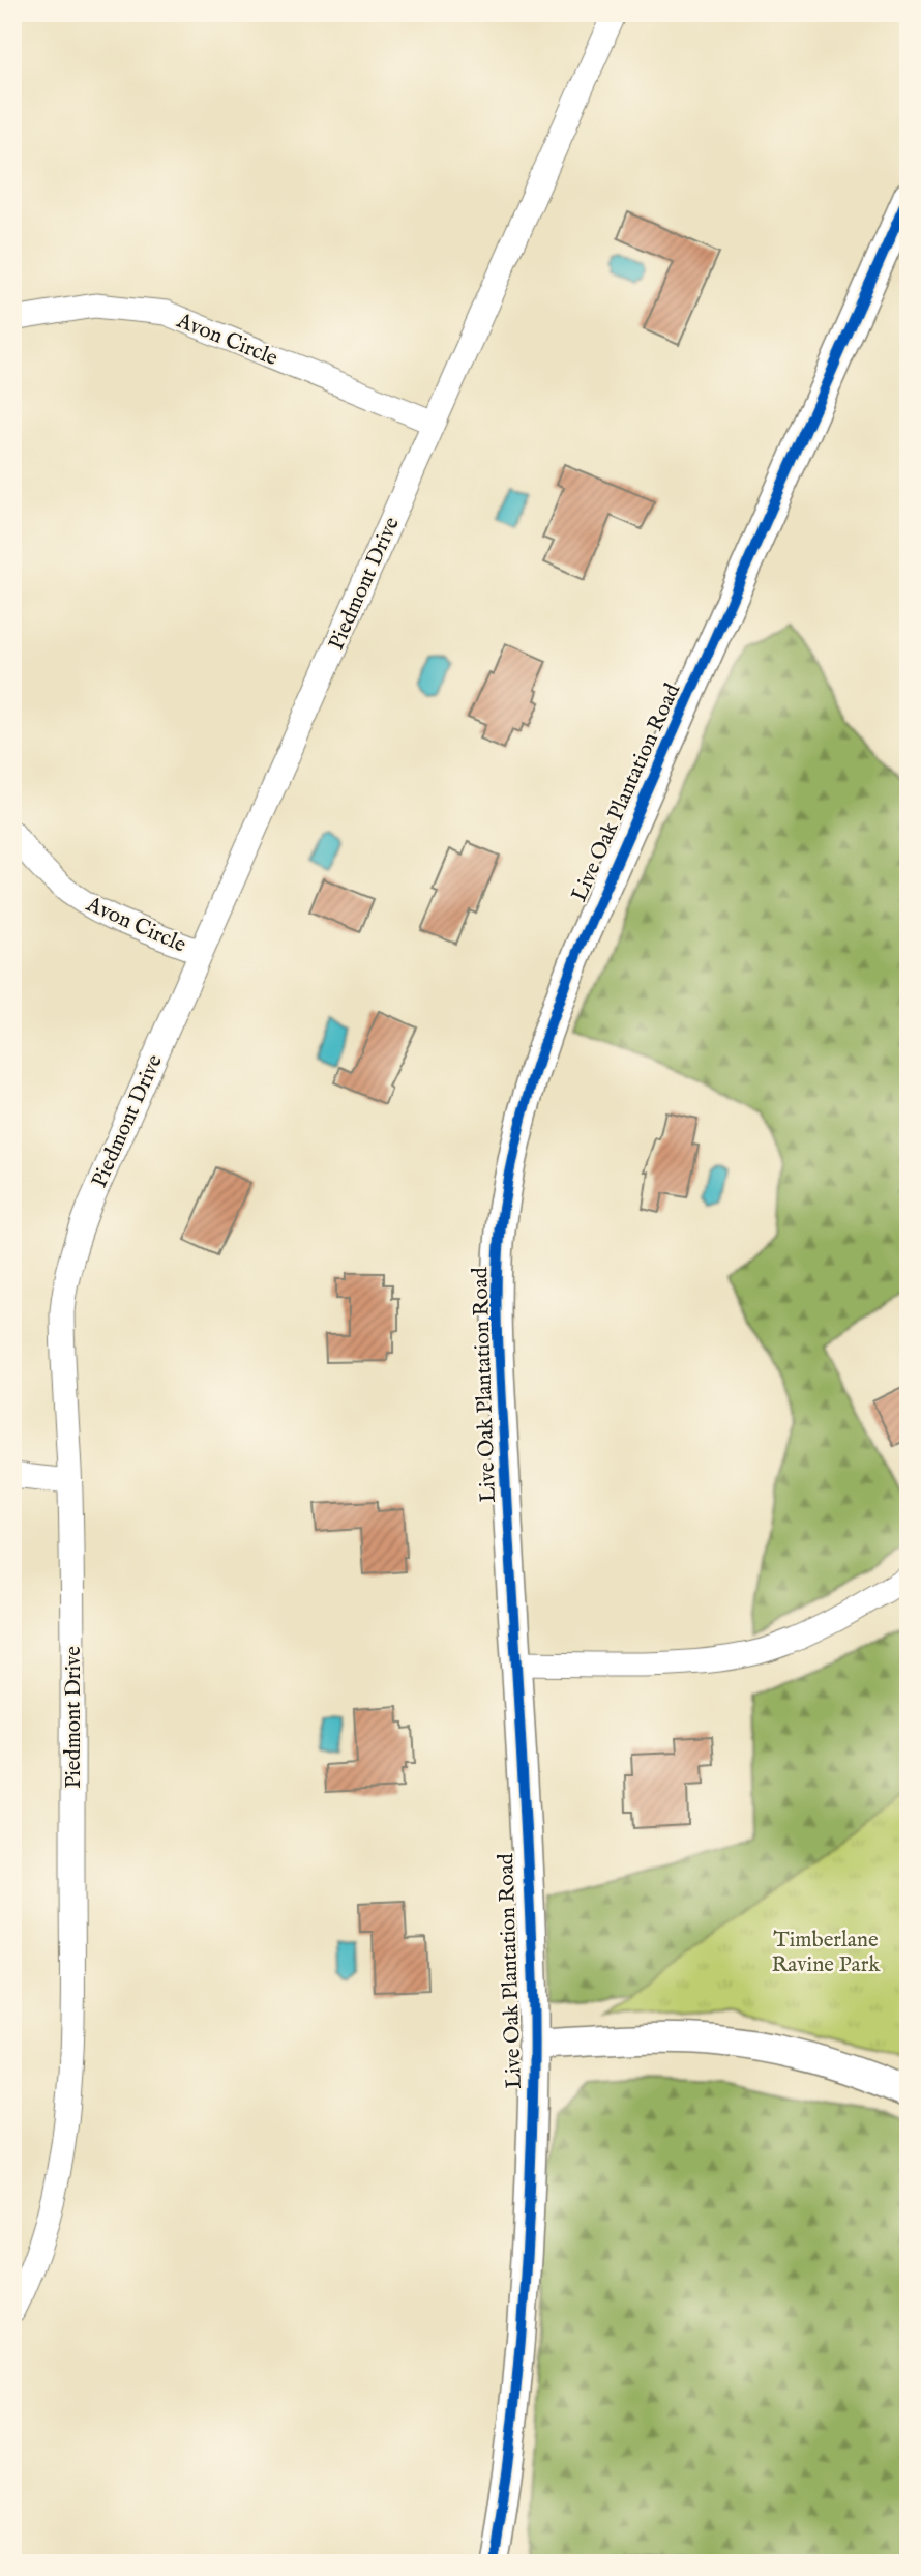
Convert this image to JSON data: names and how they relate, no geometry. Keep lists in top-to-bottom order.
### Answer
{
  "streets": {
    "street": ["Avon Circle", "Piedmont Drive", "Live Oak Plantation Road"]
  },
  "crossings": [
    ["Avon Circle", "Piedmont Drive"]
  ],
  "parks": ["Timberlane Ravine Park"]
}
